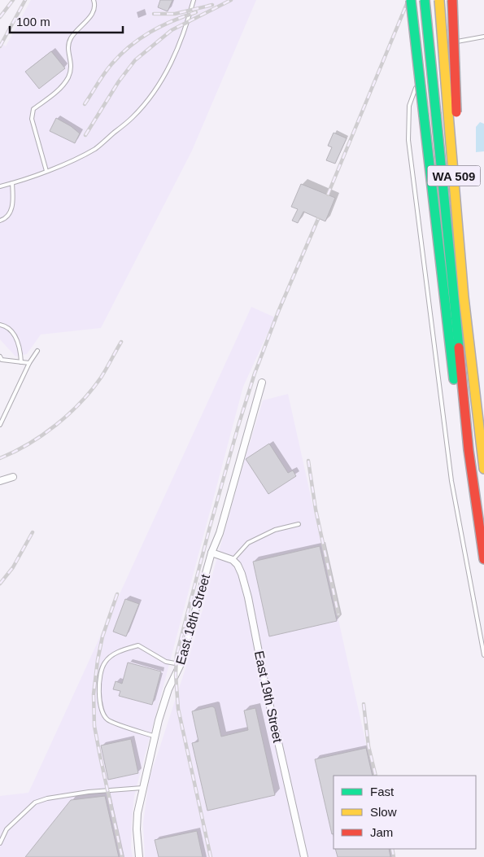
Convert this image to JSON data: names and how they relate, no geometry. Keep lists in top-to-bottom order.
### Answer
{
  "streets": {
    "highway": ["WA 509"],
    "street": ["East 18th Street", "East 19th Street"]
  },
  "legend": ["Fast", "Slow", "Jam"],
  "scale_bar": "100 m"
}
